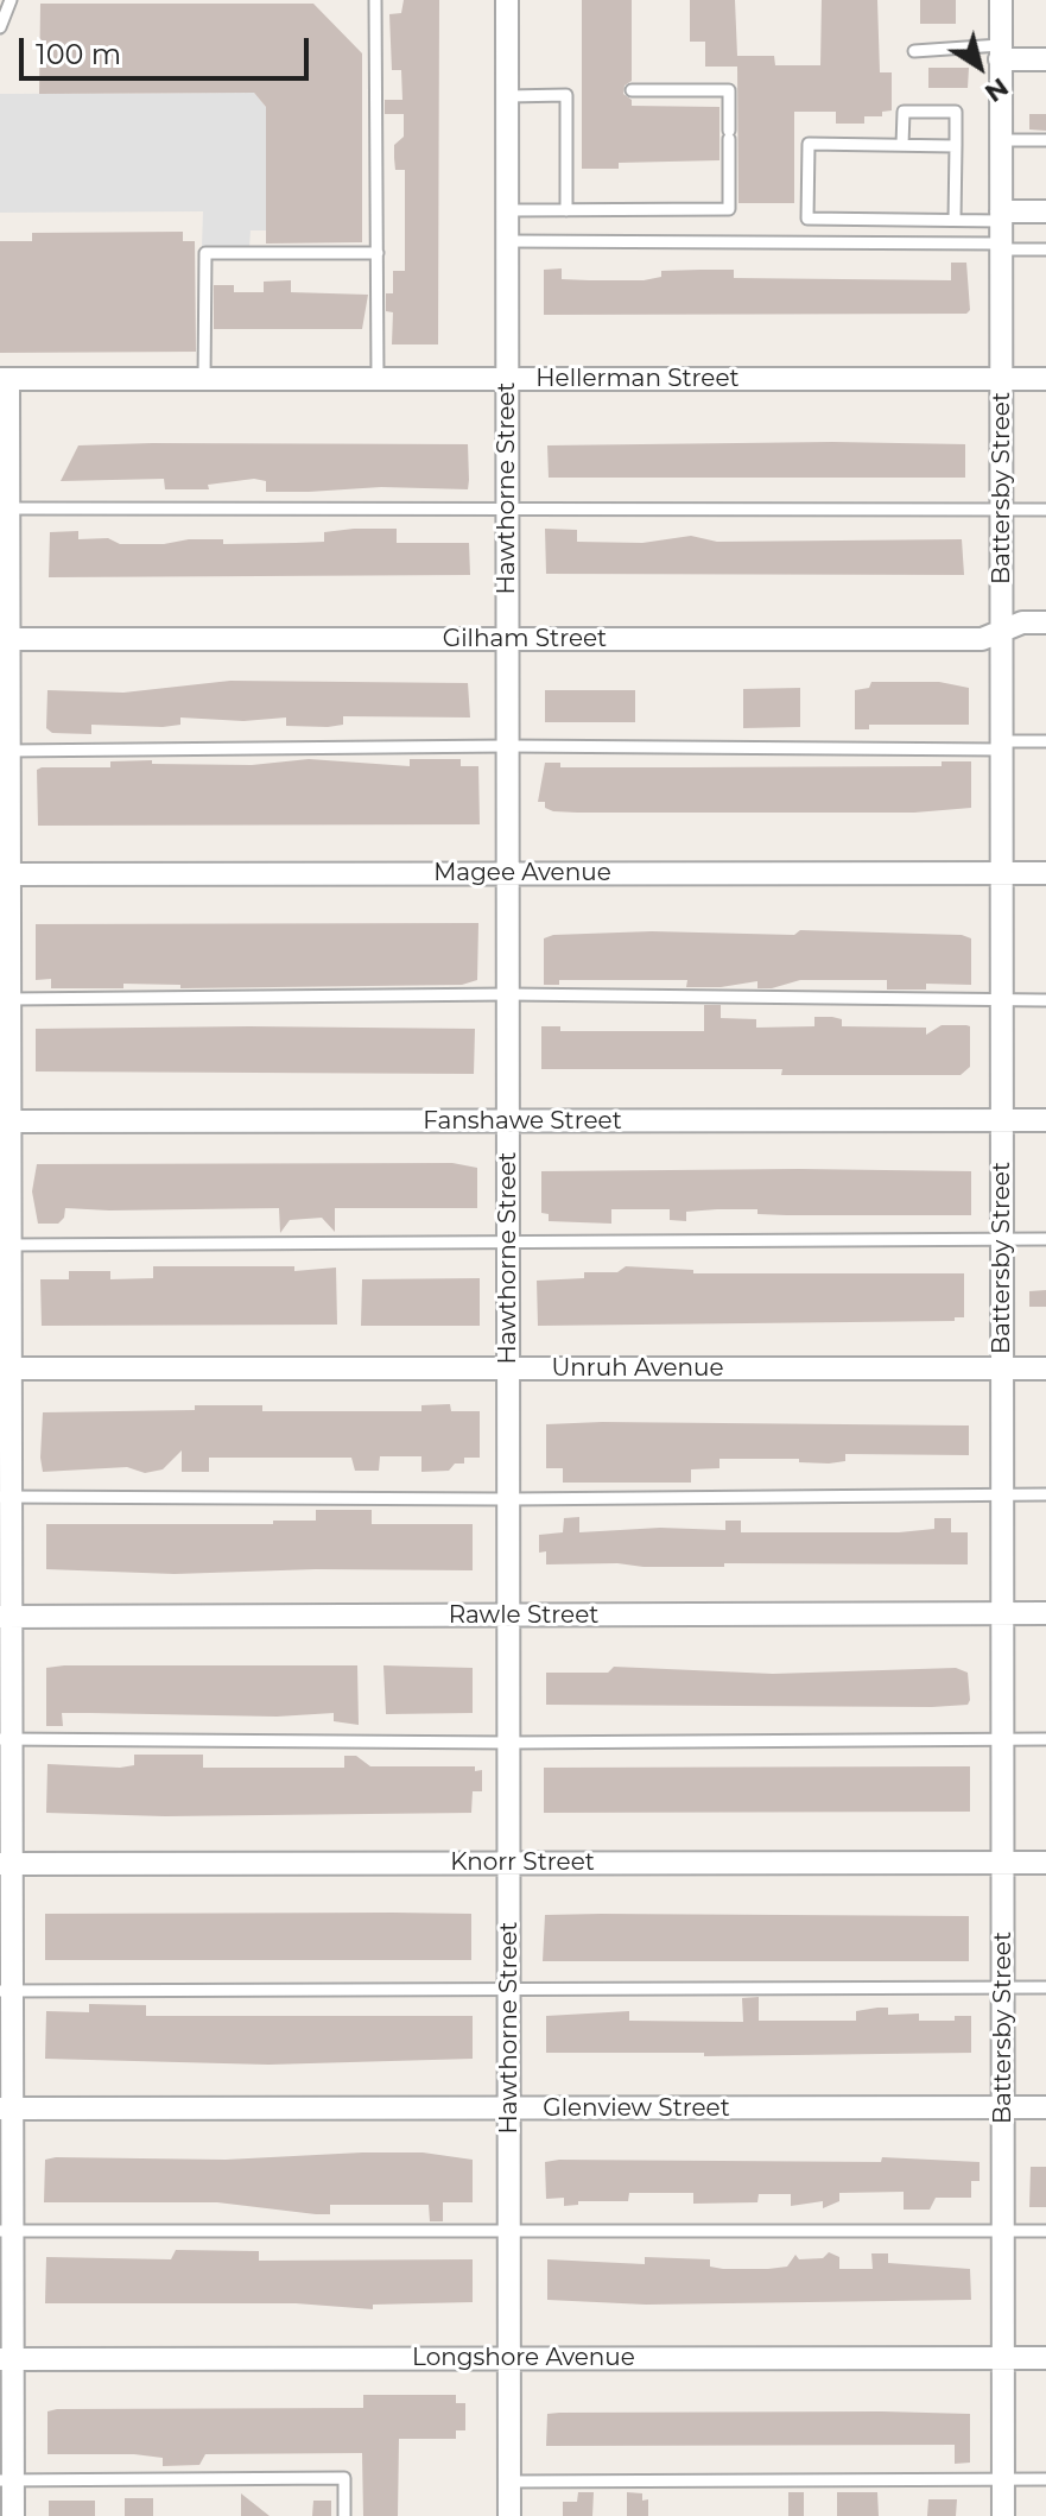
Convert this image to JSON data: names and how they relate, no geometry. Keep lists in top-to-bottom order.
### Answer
{
  "streets": {
    "street": [
      "Hellerman Street",
      "Hawthorne Street",
      "Battersby Street",
      "Gilham Street",
      "Magee Avenue",
      "Fanshawe Street",
      "Unruh Avenue",
      "Rawle Street",
      "Knorr Street",
      "Glenview Street",
      "Longshore Avenue"
    ]
  },
  "crossings": [
    ["Hellerman Street", "Hawthorne Street"],
    ["Hellerman Street", "Battersby Street"],
    ["Hawthorne Street", "Gilham Street"],
    ["Hawthorne Street", "Magee Avenue"],
    ["Hawthorne Street", "Fanshawe Street"],
    ["Hawthorne Street", "Unruh Avenue"],
    ["Hawthorne Street", "Rawle Street"],
    ["Hawthorne Street", "Knorr Street"],
    ["Hawthorne Street", "Glenview Street"],
    ["Hawthorne Street", "Longshore Avenue"],
    ["Battersby Street", "Gilham Street"],
    ["Battersby Street", "Magee Avenue"],
    ["Battersby Street", "Fanshawe Street"],
    ["Battersby Street", "Unruh Avenue"],
    ["Battersby Street", "Rawle Street"],
    ["Battersby Street", "Knorr Street"],
    ["Battersby Street", "Glenview Street"],
    ["Battersby Street", "Longshore Avenue"]
  ],
  "scale_bar": "100 m",
  "north": "bottom right"
}
